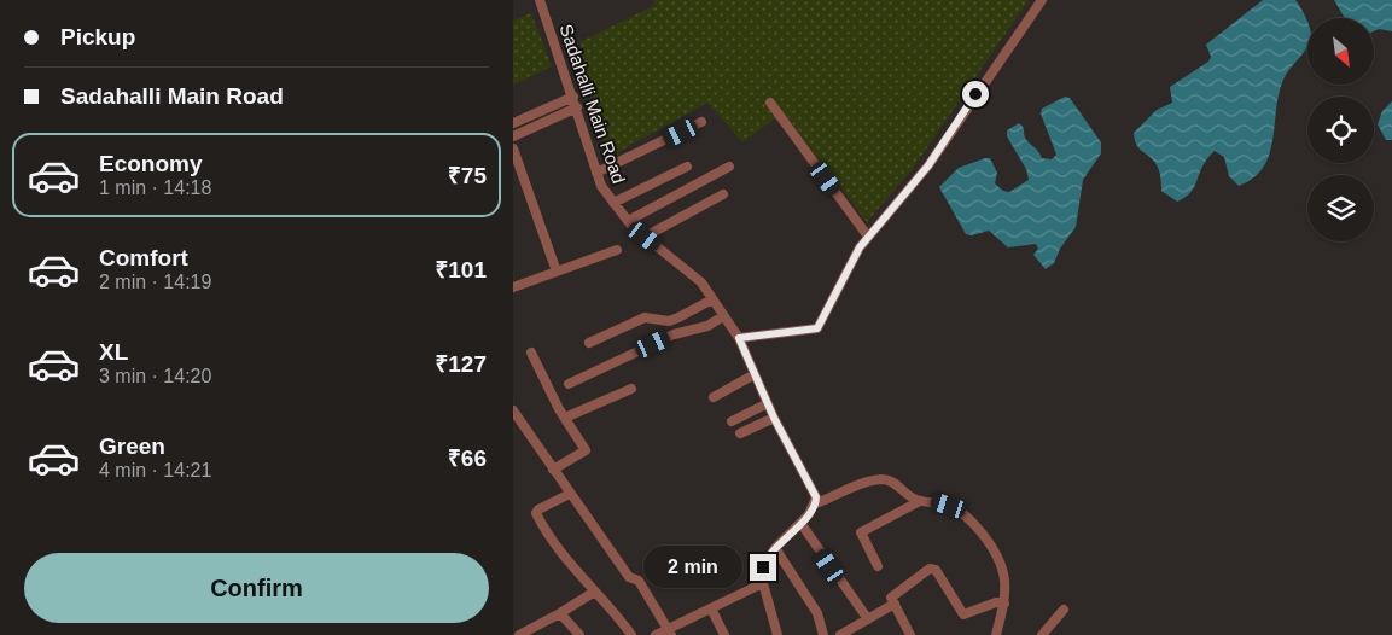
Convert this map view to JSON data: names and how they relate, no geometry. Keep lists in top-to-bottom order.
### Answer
{
  "streets": {
    "street": ["Sadahalli Main Road"]
  },
  "north": "bottom right",
  "page": {
    "banner": ["Pickup", "Sadahalli Main Road"],
    "list": [
      {
        "name": "Economy",
        "note": "1 min · 14:18",
        "value": "₹75"
      },
      {
        "name": "Comfort",
        "note": "2 min · 14:19",
        "value": "₹101"
      },
      {
        "name": "XL",
        "note": "3 min · 14:20",
        "value": "₹127"
      },
      {
        "name": "Green",
        "note": "4 min · 14:21",
        "value": "₹66"
      }
    ],
    "buttons": "Confirm",
    "bubble": "2 min"
  }
}
